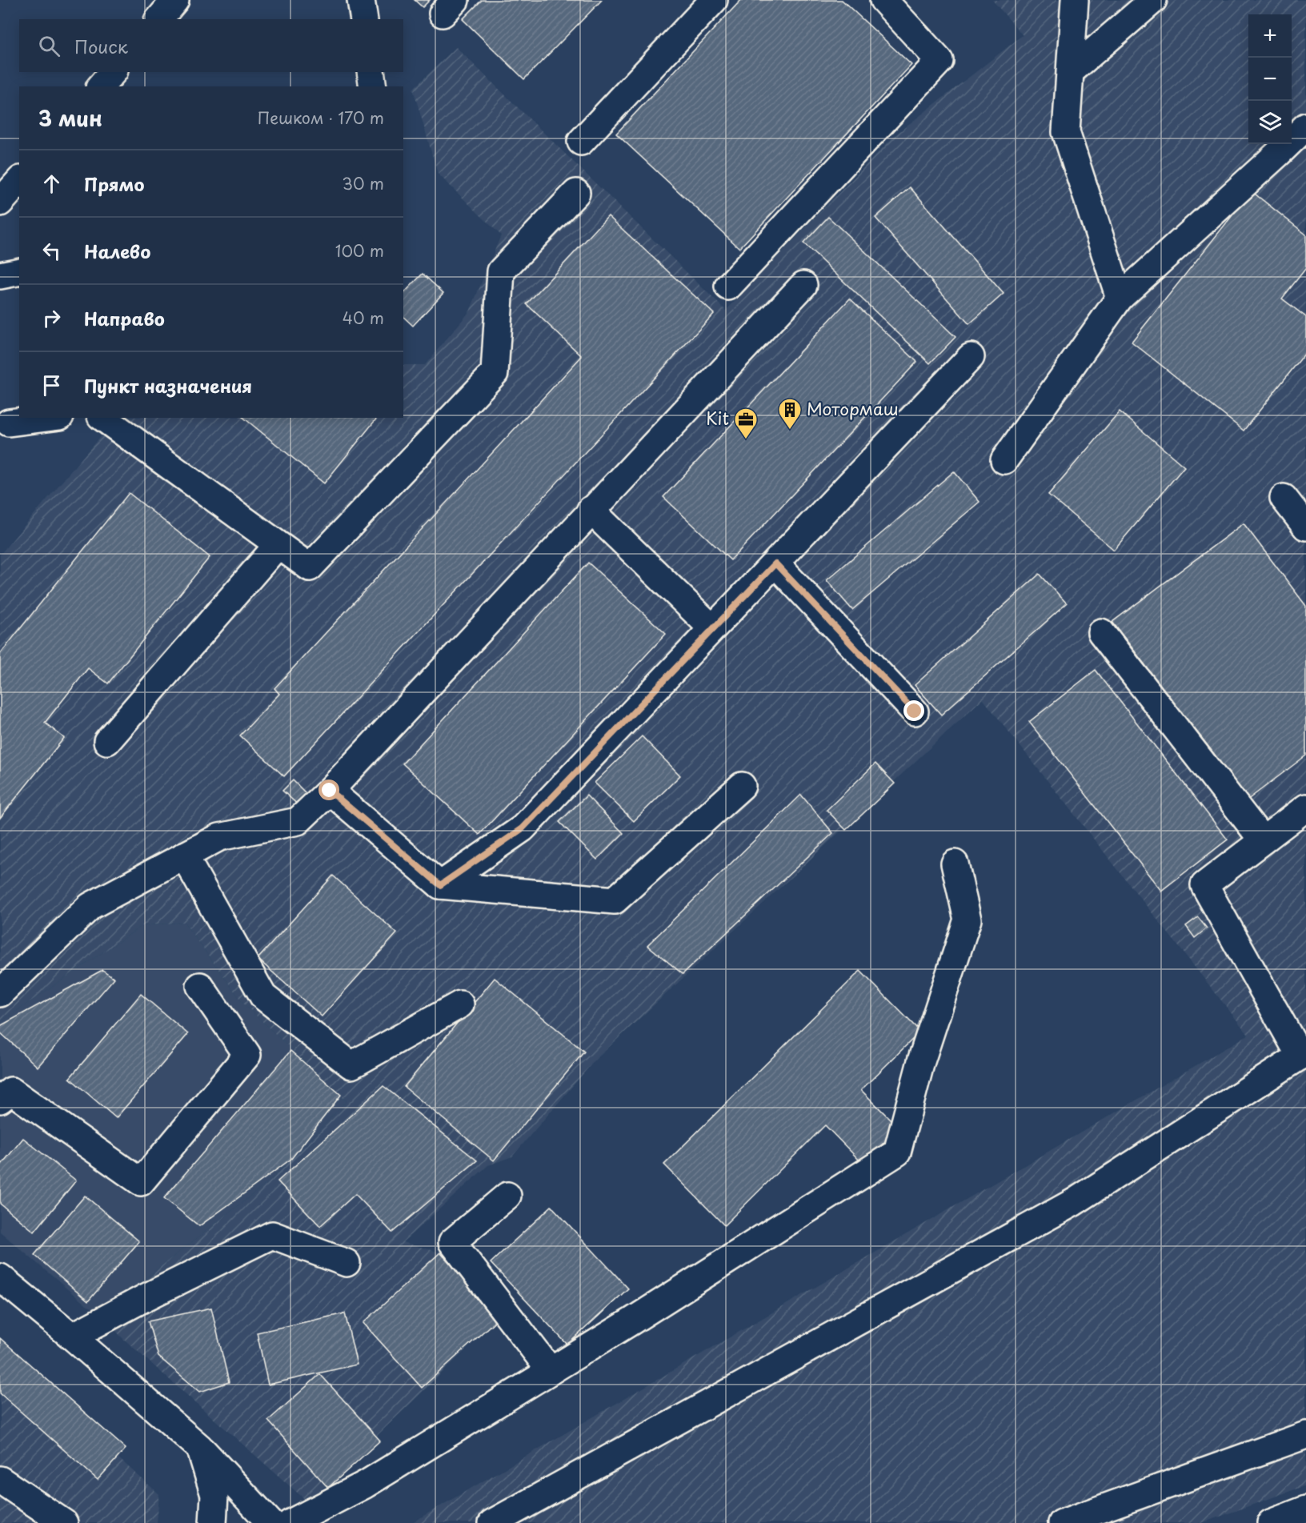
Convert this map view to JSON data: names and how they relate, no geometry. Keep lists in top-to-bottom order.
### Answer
{
  "places": {
    "building": ["Мотормаш"],
    "office": ["Kit"]
  },
  "page": {
    "map_buttons": ["+", "−"],
    "search": "Поиск",
    "heading": ["3 мин", "Пешком · 170 m"],
    "list": [
      ["Прямо", "30 m"],
      ["Налево", "100 m"],
      ["Направо", "40 m"],
      "Пункт назначения"
    ]
  }
}
